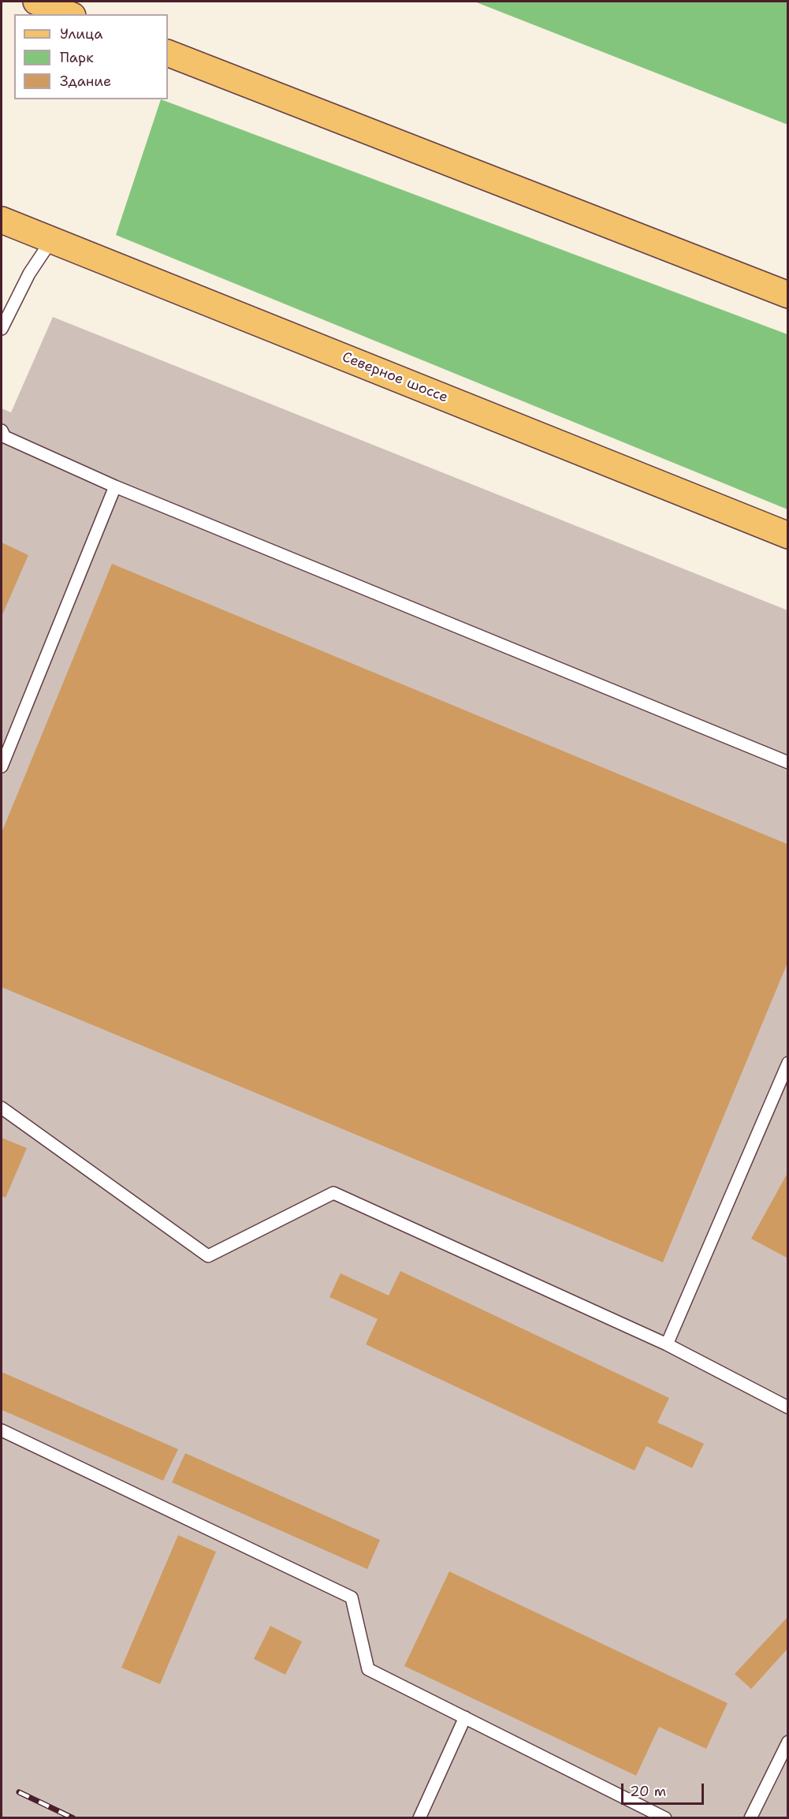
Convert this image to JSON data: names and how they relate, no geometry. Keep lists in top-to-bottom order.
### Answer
{
  "streets": {
    "main road": ["Северное шоссе"]
  },
  "legend": ["Улица", "Парк", "Здание"],
  "scale_bar": "20 m"
}
